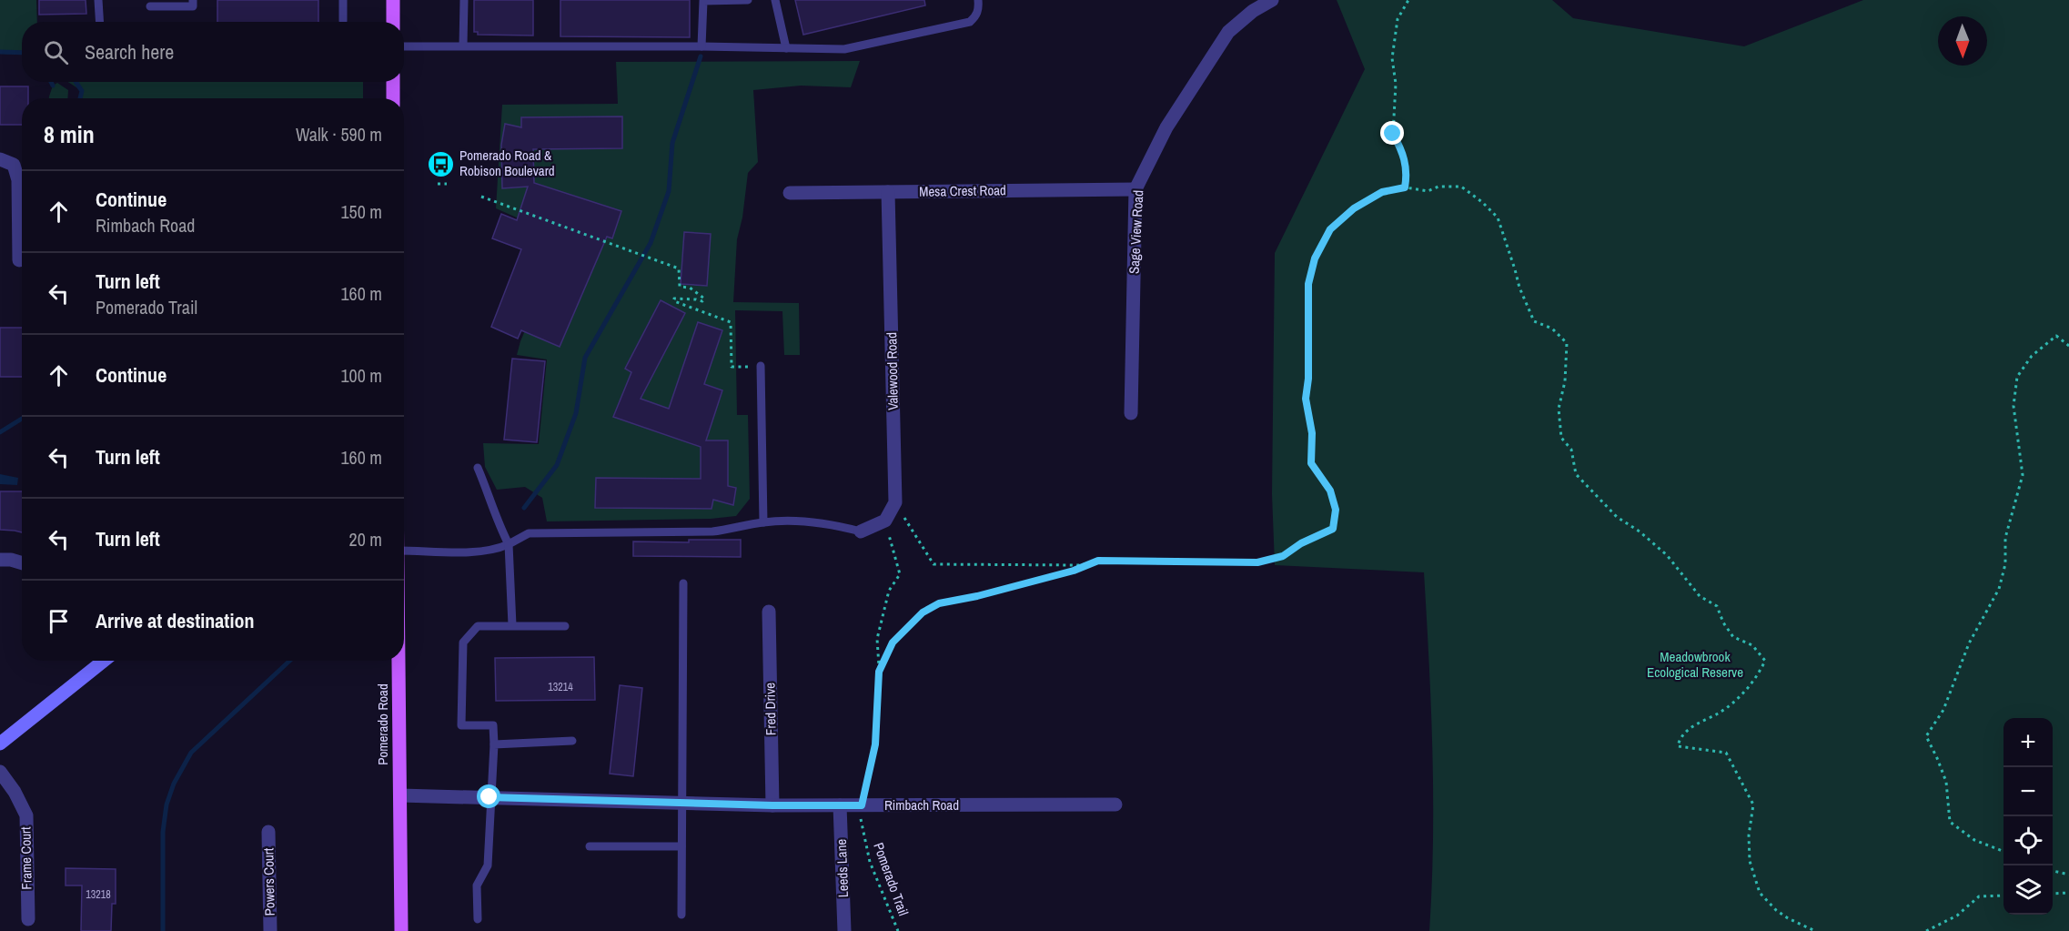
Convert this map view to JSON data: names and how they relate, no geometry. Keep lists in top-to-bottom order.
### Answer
{
  "streets": {
    "main road": ["Pomerado Road"],
    "street": [
      "Mesa Crest Road",
      "Sage View Road",
      "Valewood Road",
      "Fred Drive",
      "Rimbach Road",
      "Frame Court",
      "Leeds Lane",
      "Powers Court"
    ],
    "path": ["Pomerado Trail"]
  },
  "crossings": [
    ["Mesa Crest Road", "Sage View Road"],
    ["Mesa Crest Road", "Valewood Road"],
    ["Fred Drive", "Rimbach Road"],
    ["Pomerado Road", "Rimbach Road"],
    ["Rimbach Road", "Leeds Lane"],
    ["Rimbach Road", "Pomerado Trail"]
  ],
  "parks": ["Meadowbrook Ecological Reserve"],
  "places": {
    "bus stop": ["Pomerado Road & Robison Boulevard"]
  },
  "house_numbers": ["13214", "13218"],
  "north": "bottom",
  "page": {
    "search": "Search here",
    "heading": ["8 min", "Walk · 590 m"],
    "list": [
      ["Continue", "Rimbach Road", "150 m"],
      ["Turn left", "Pomerado Trail", "160 m"],
      ["Continue", "100 m"],
      ["Turn left", "160 m"],
      ["Turn left", "20 m"],
      "Arrive at destination"
    ],
    "map_buttons": ["+", "−"]
  }
}
